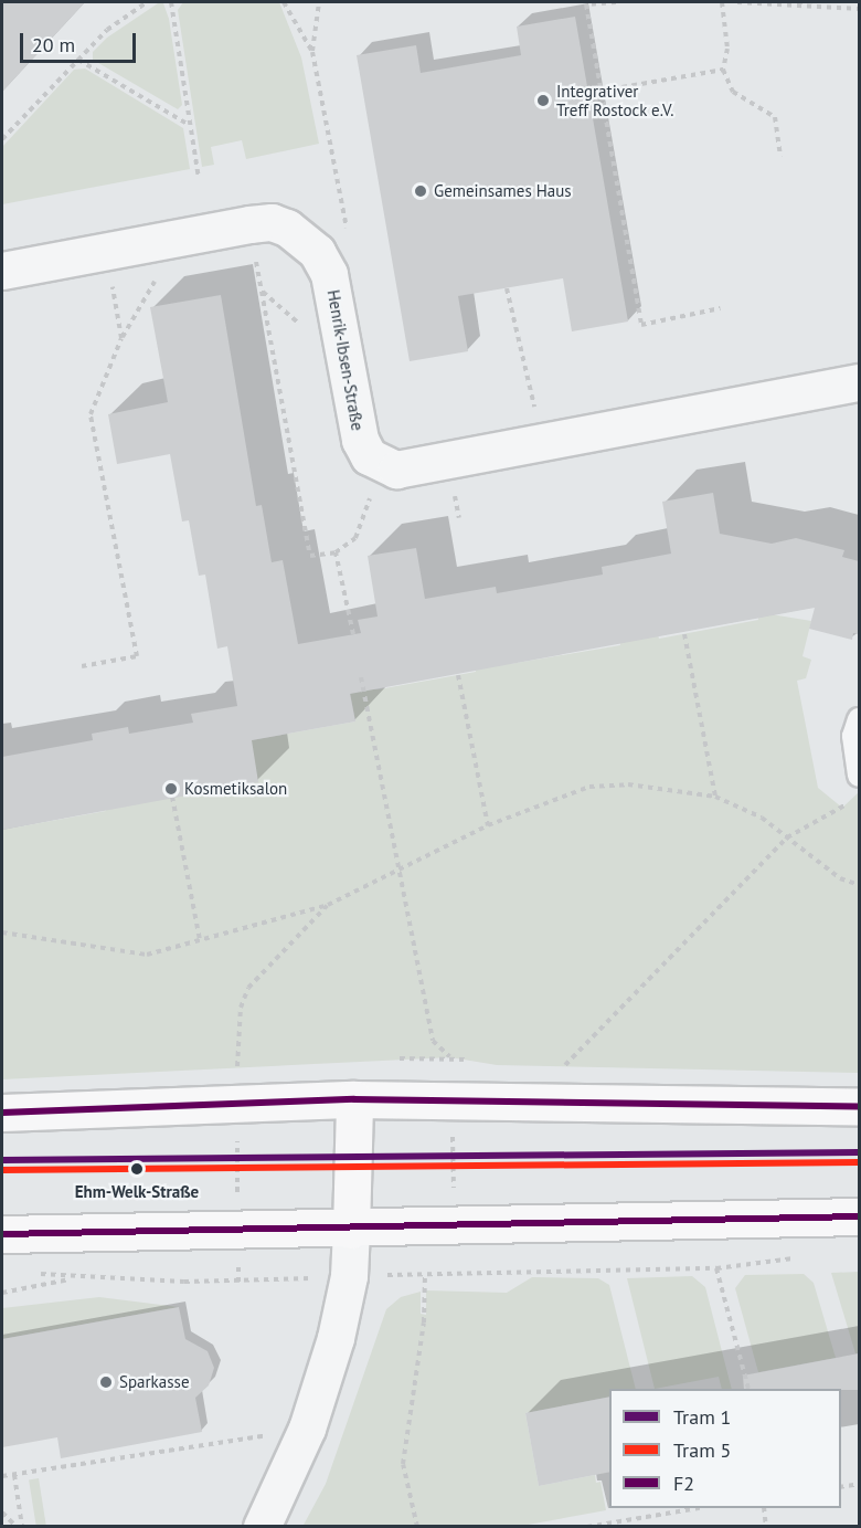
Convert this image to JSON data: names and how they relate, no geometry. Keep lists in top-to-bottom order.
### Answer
{
  "streets": {
    "street": ["Henrik-Ibsen-Straße"]
  },
  "places": [
    "Integrativer Treff Rostock e.V.",
    "Gemeinsames Haus",
    "Kosmetiksalon",
    "Ehm-Welk-Straße",
    "Sparkasse"
  ],
  "lines": ["transit line F2", "tram line 1", "tram line 5"],
  "legend": ["Tram 1", "Tram 5", "F2"],
  "scale_bar": "20 m"
}
